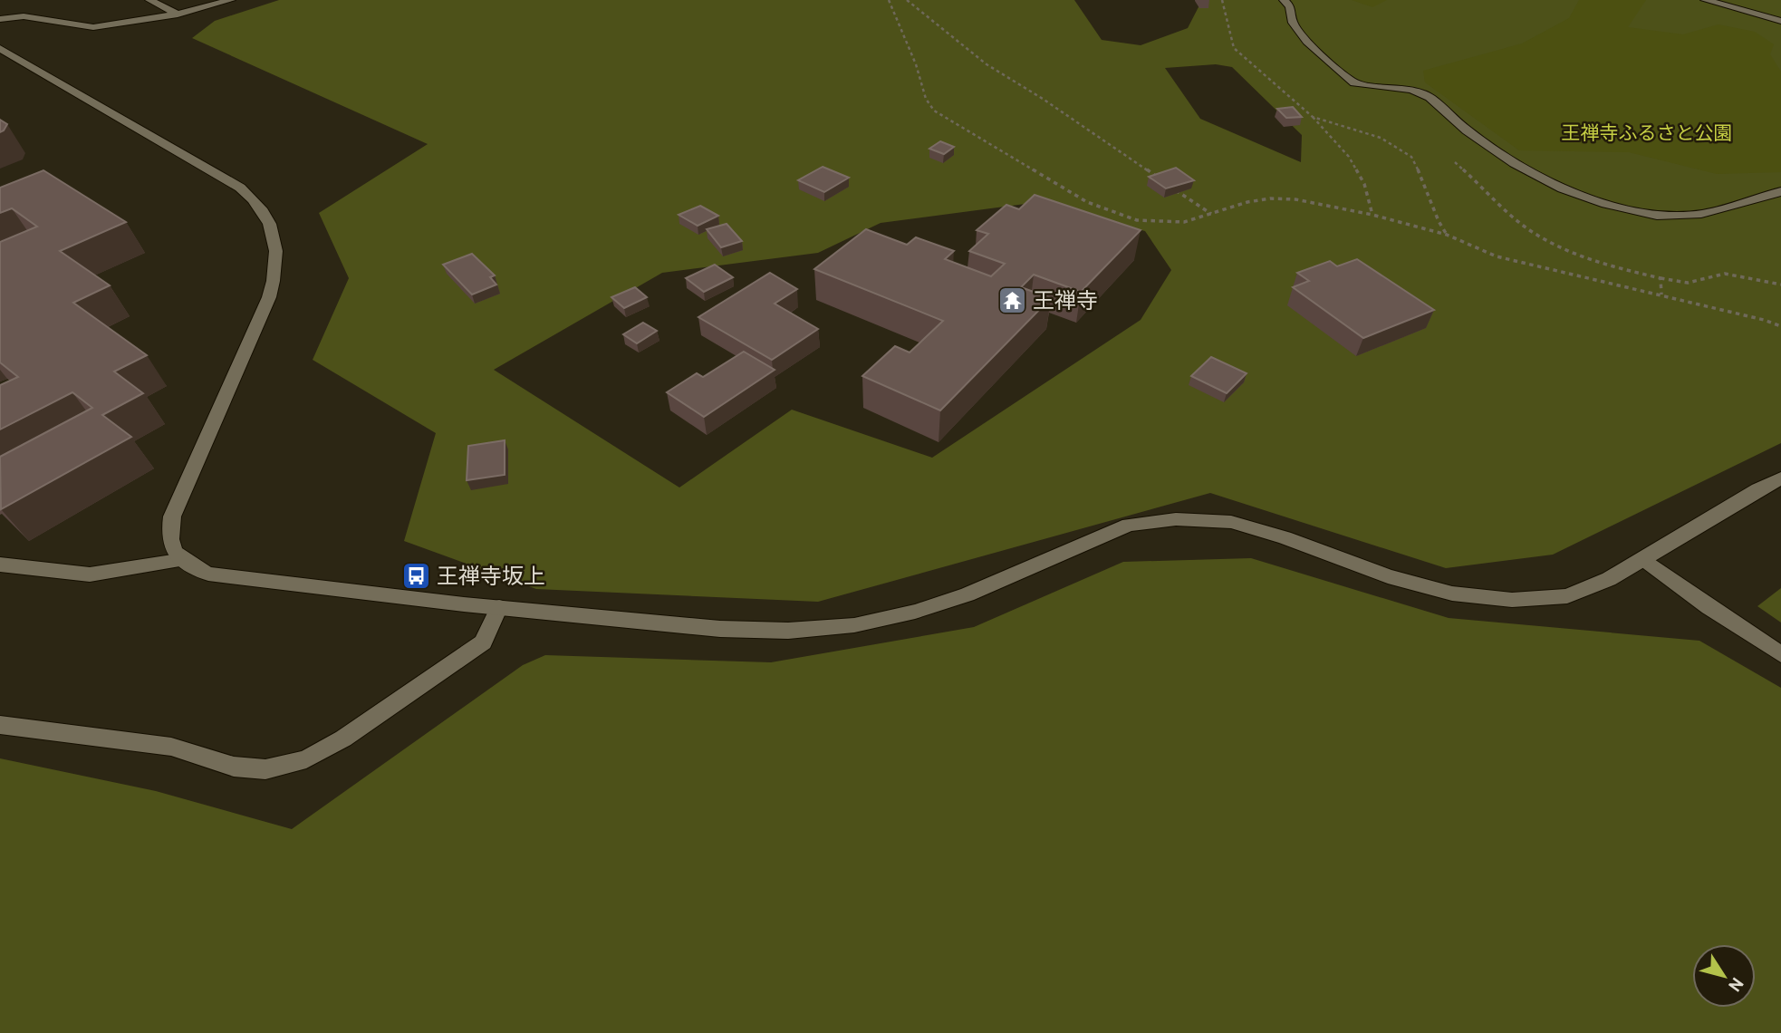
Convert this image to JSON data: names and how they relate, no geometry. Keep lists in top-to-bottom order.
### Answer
{
  "parks": ["王禅寺ふるさと公園"],
  "places": {
    "temple": ["王禅寺"],
    "bus stop": ["王禅寺坂上"]
  },
  "north": "bottom right"
}
